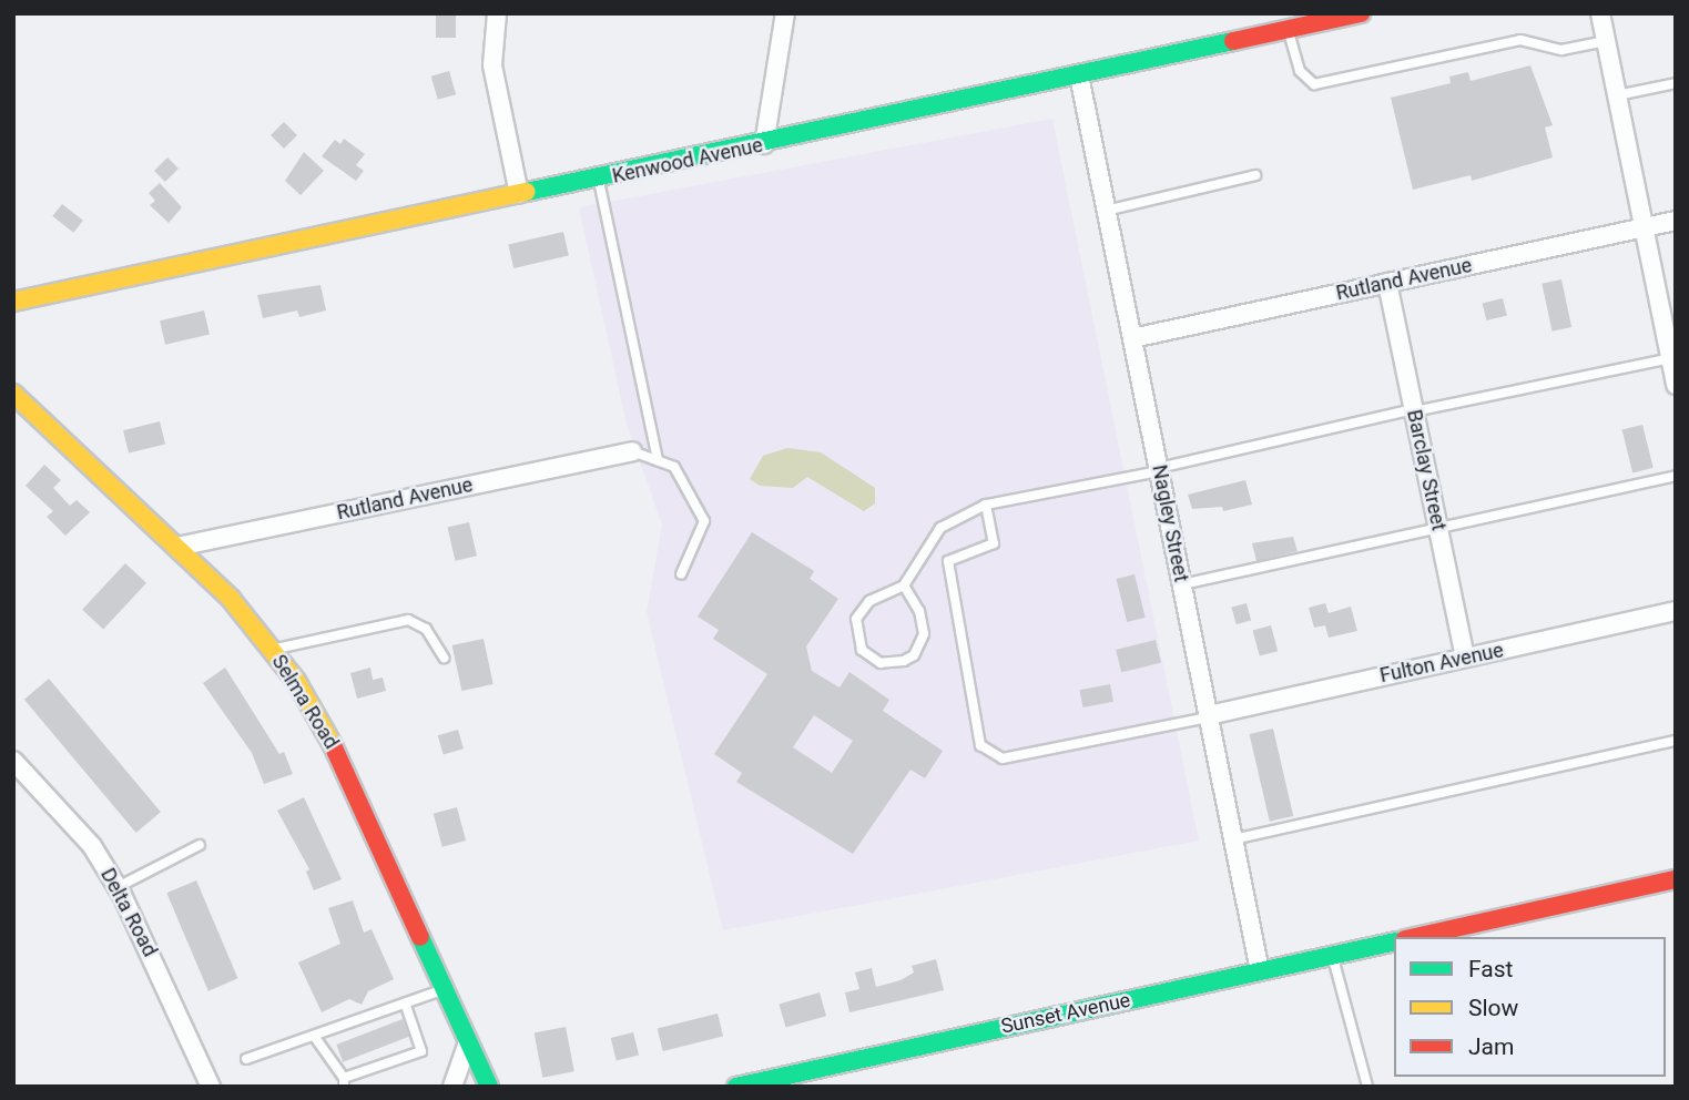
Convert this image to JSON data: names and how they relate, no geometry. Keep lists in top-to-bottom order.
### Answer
{
  "streets": {
    "street": [
      "Kenwood Avenue",
      "Rutland Avenue",
      "Barclay Street",
      "Nagley Street",
      "Fulton Avenue",
      "Selma Road",
      "Delta Road",
      "Sunset Avenue"
    ]
  },
  "crossings": [
    ["Kenwood Avenue", "Nagley Street"],
    ["Rutland Avenue", "Barclay Street"],
    ["Rutland Avenue", "Nagley Street"],
    ["Rutland Avenue", "Selma Road"],
    ["Barclay Street", "Fulton Avenue"],
    ["Nagley Street", "Fulton Avenue"],
    ["Nagley Street", "Sunset Avenue"]
  ],
  "legend": ["Fast", "Slow", "Jam"]
}
